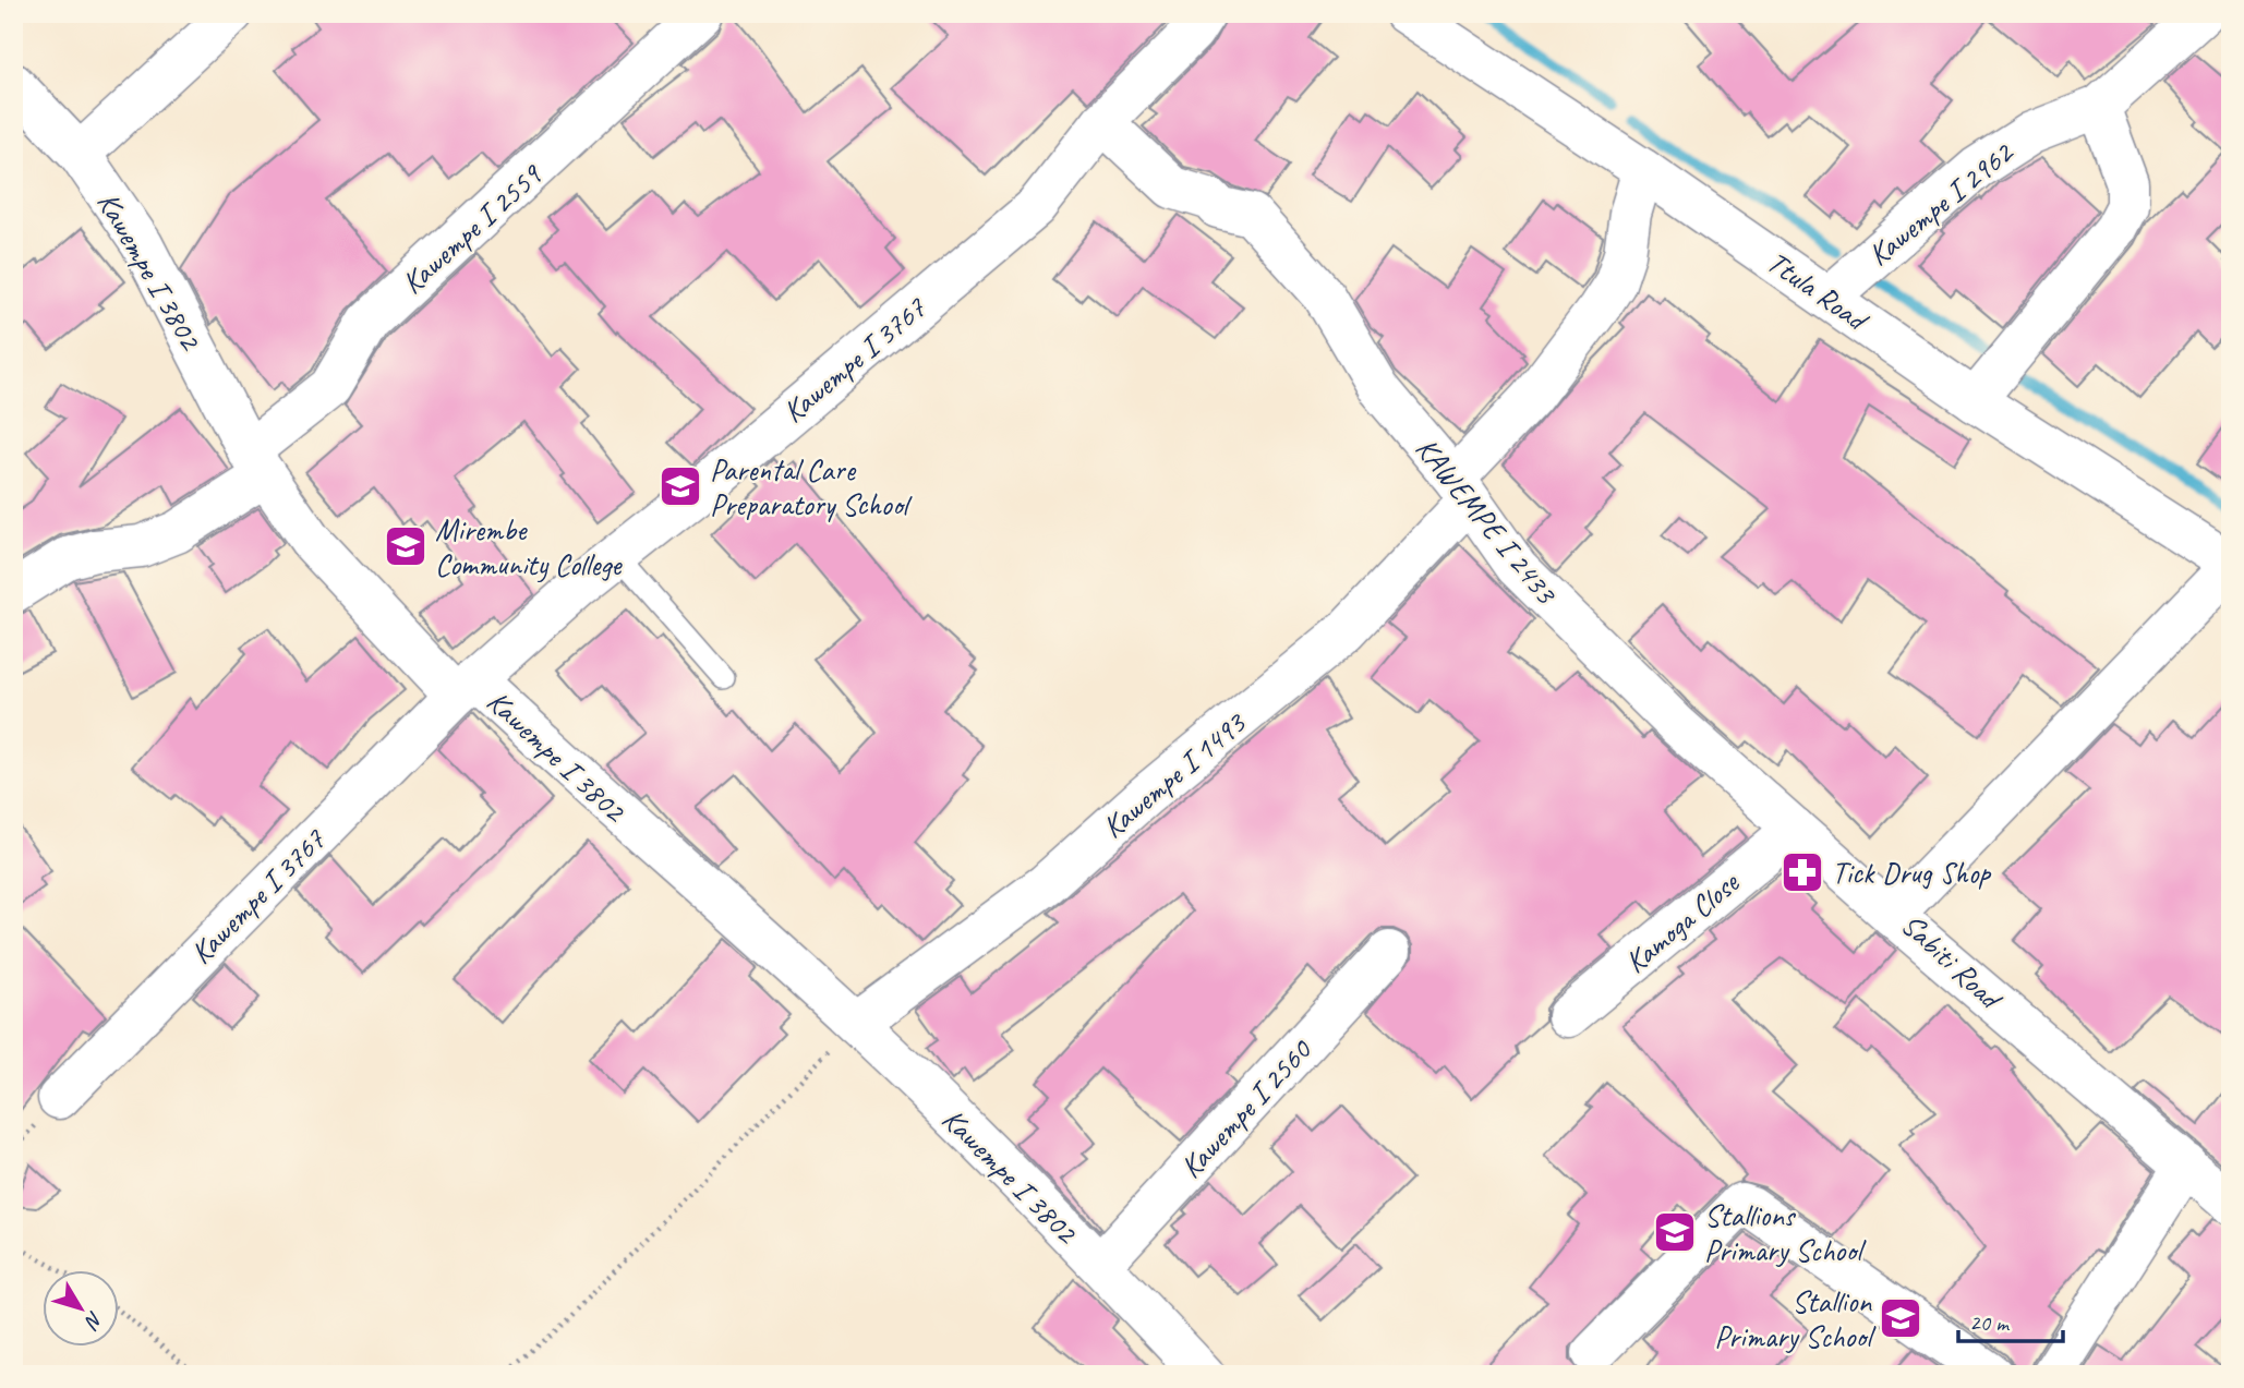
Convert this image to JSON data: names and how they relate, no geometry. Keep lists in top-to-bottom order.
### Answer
{
  "streets": {
    "street": [
      "Kawempe I 2962",
      "Kawempe I 2559",
      "Kawempe I 3802",
      "Ttula Road",
      "Kawempe I 3767",
      "KAWEMPE I 2433",
      "Kawempe I 1493",
      "Kamoga Close",
      "Sabiti Road",
      "Kawempe I 2560"
    ]
  },
  "crossings": [
    ["Kawempe I 2962", "Ttula Road"],
    ["Kawempe I 2559", "Kawempe I 3802"],
    ["Kawempe I 3802", "Kawempe I 3767"],
    ["Kawempe I 3802", "Kawempe I 1493"],
    ["Kawempe I 3802", "Kawempe I 2560"],
    ["Ttula Road", "Kawempe I 1493"],
    ["Ttula Road", "Sabiti Road"],
    ["Kawempe I 3767", "KAWEMPE I 2433"],
    ["KAWEMPE I 2433", "Kawempe I 1493"],
    ["KAWEMPE I 2433", "Kamoga Close"],
    ["KAWEMPE I 2433", "Sabiti Road"]
  ],
  "places": {
    "school or university": [
      "Parental Care Preparatory School",
      "Mirembe Community College",
      "Stallions Primary School",
      "Stallion Primary School"
    ],
    "pharmacy": ["Tick Drug Shop"]
  },
  "scale_bar": "20 m",
  "north": "bottom right"
}
